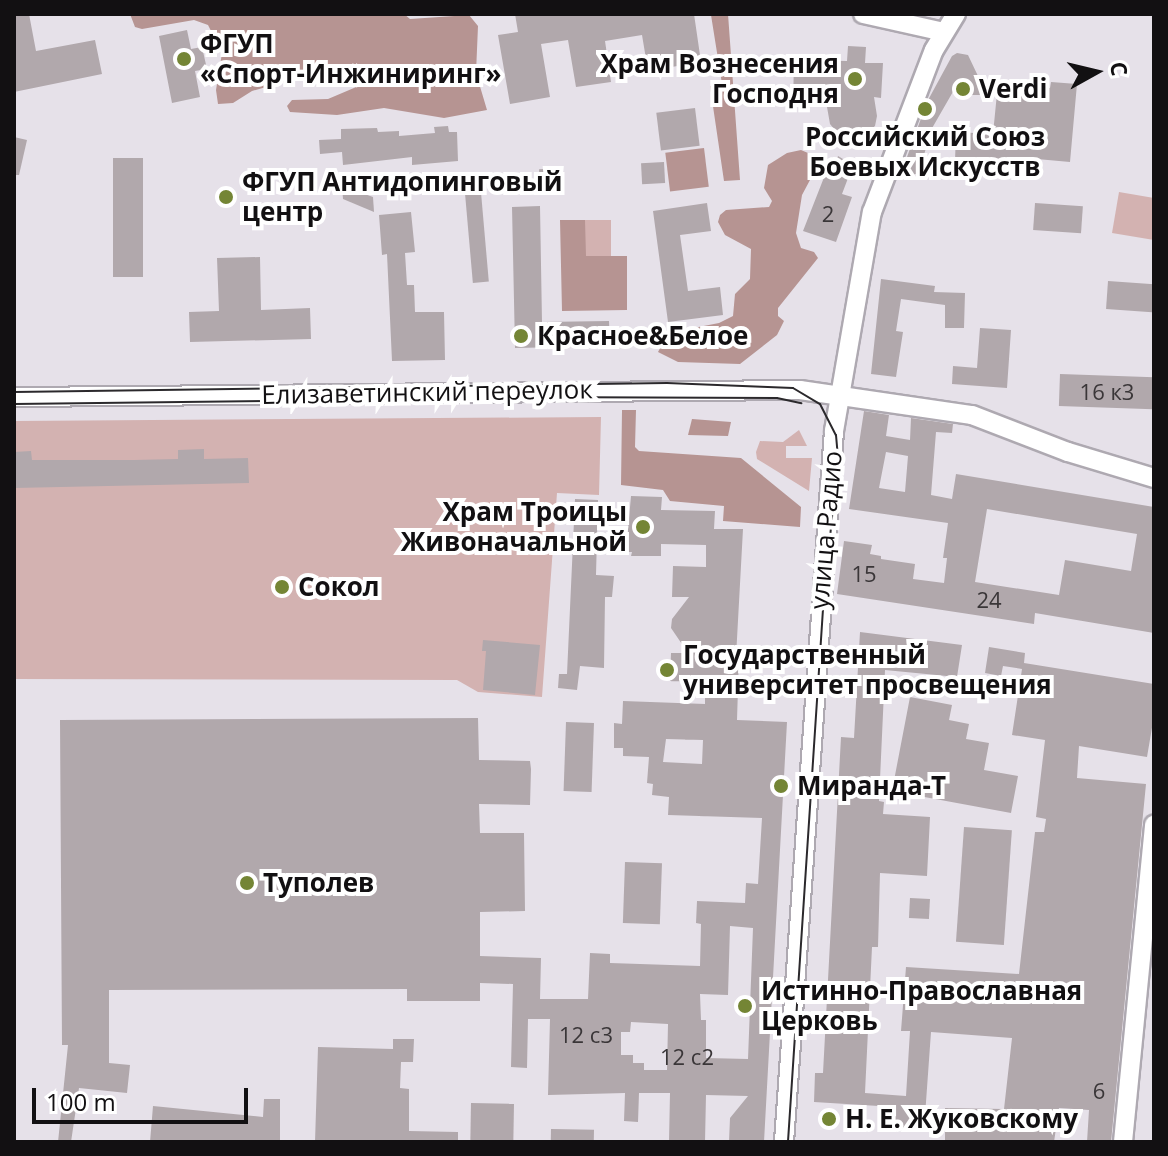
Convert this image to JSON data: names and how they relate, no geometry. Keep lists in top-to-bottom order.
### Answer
{
  "streets": {
    "street": ["Елизаветинский переулок", "улица Радио"]
  },
  "crossings": [
    ["Елизаветинский переулок", "улица Радио"]
  ],
  "places": [
    "ФГУП «Спорт-Инжиниринг»",
    "Храм Вознесения Господня",
    "Verdi",
    "Российский Союз Боевых Искусств",
    "ФГУП Антидопинговый центр",
    "Красное&Белое",
    "Храм Троицы Живоначальной",
    "Сокол",
    "Государственный университет просвещения",
    "Миранда-Т",
    "Туполев",
    "Истинно-Православная Церковь",
    "Н. Е. Жуковскому"
  ],
  "house_numbers": [
    "2",
    "16 к3",
    "15",
    "24",
    "12 с3",
    "12 с2",
    "6"
  ],
  "scale_bar": "100 m",
  "north": "right"
}
